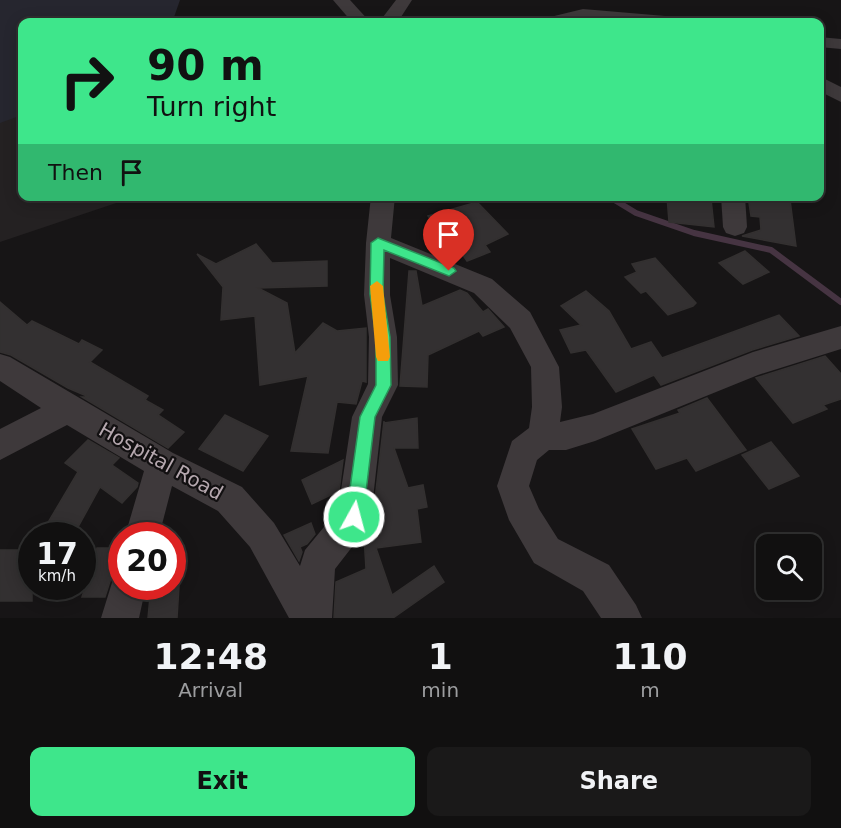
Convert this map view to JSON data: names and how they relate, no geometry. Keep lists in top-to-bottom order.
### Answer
{
  "streets": {
    "street": ["Hospital Road"]
  },
  "page": {
    "turn": ["90 m", "Turn right"],
    "then": "Then",
    "speed": "17 km/h",
    "limit": "20",
    "eta": [
      "12:48",
      "Arrival",
      "1",
      "min",
      "110",
      "m"
    ],
    "buttons": ["Exit", "Share"]
  }
}
